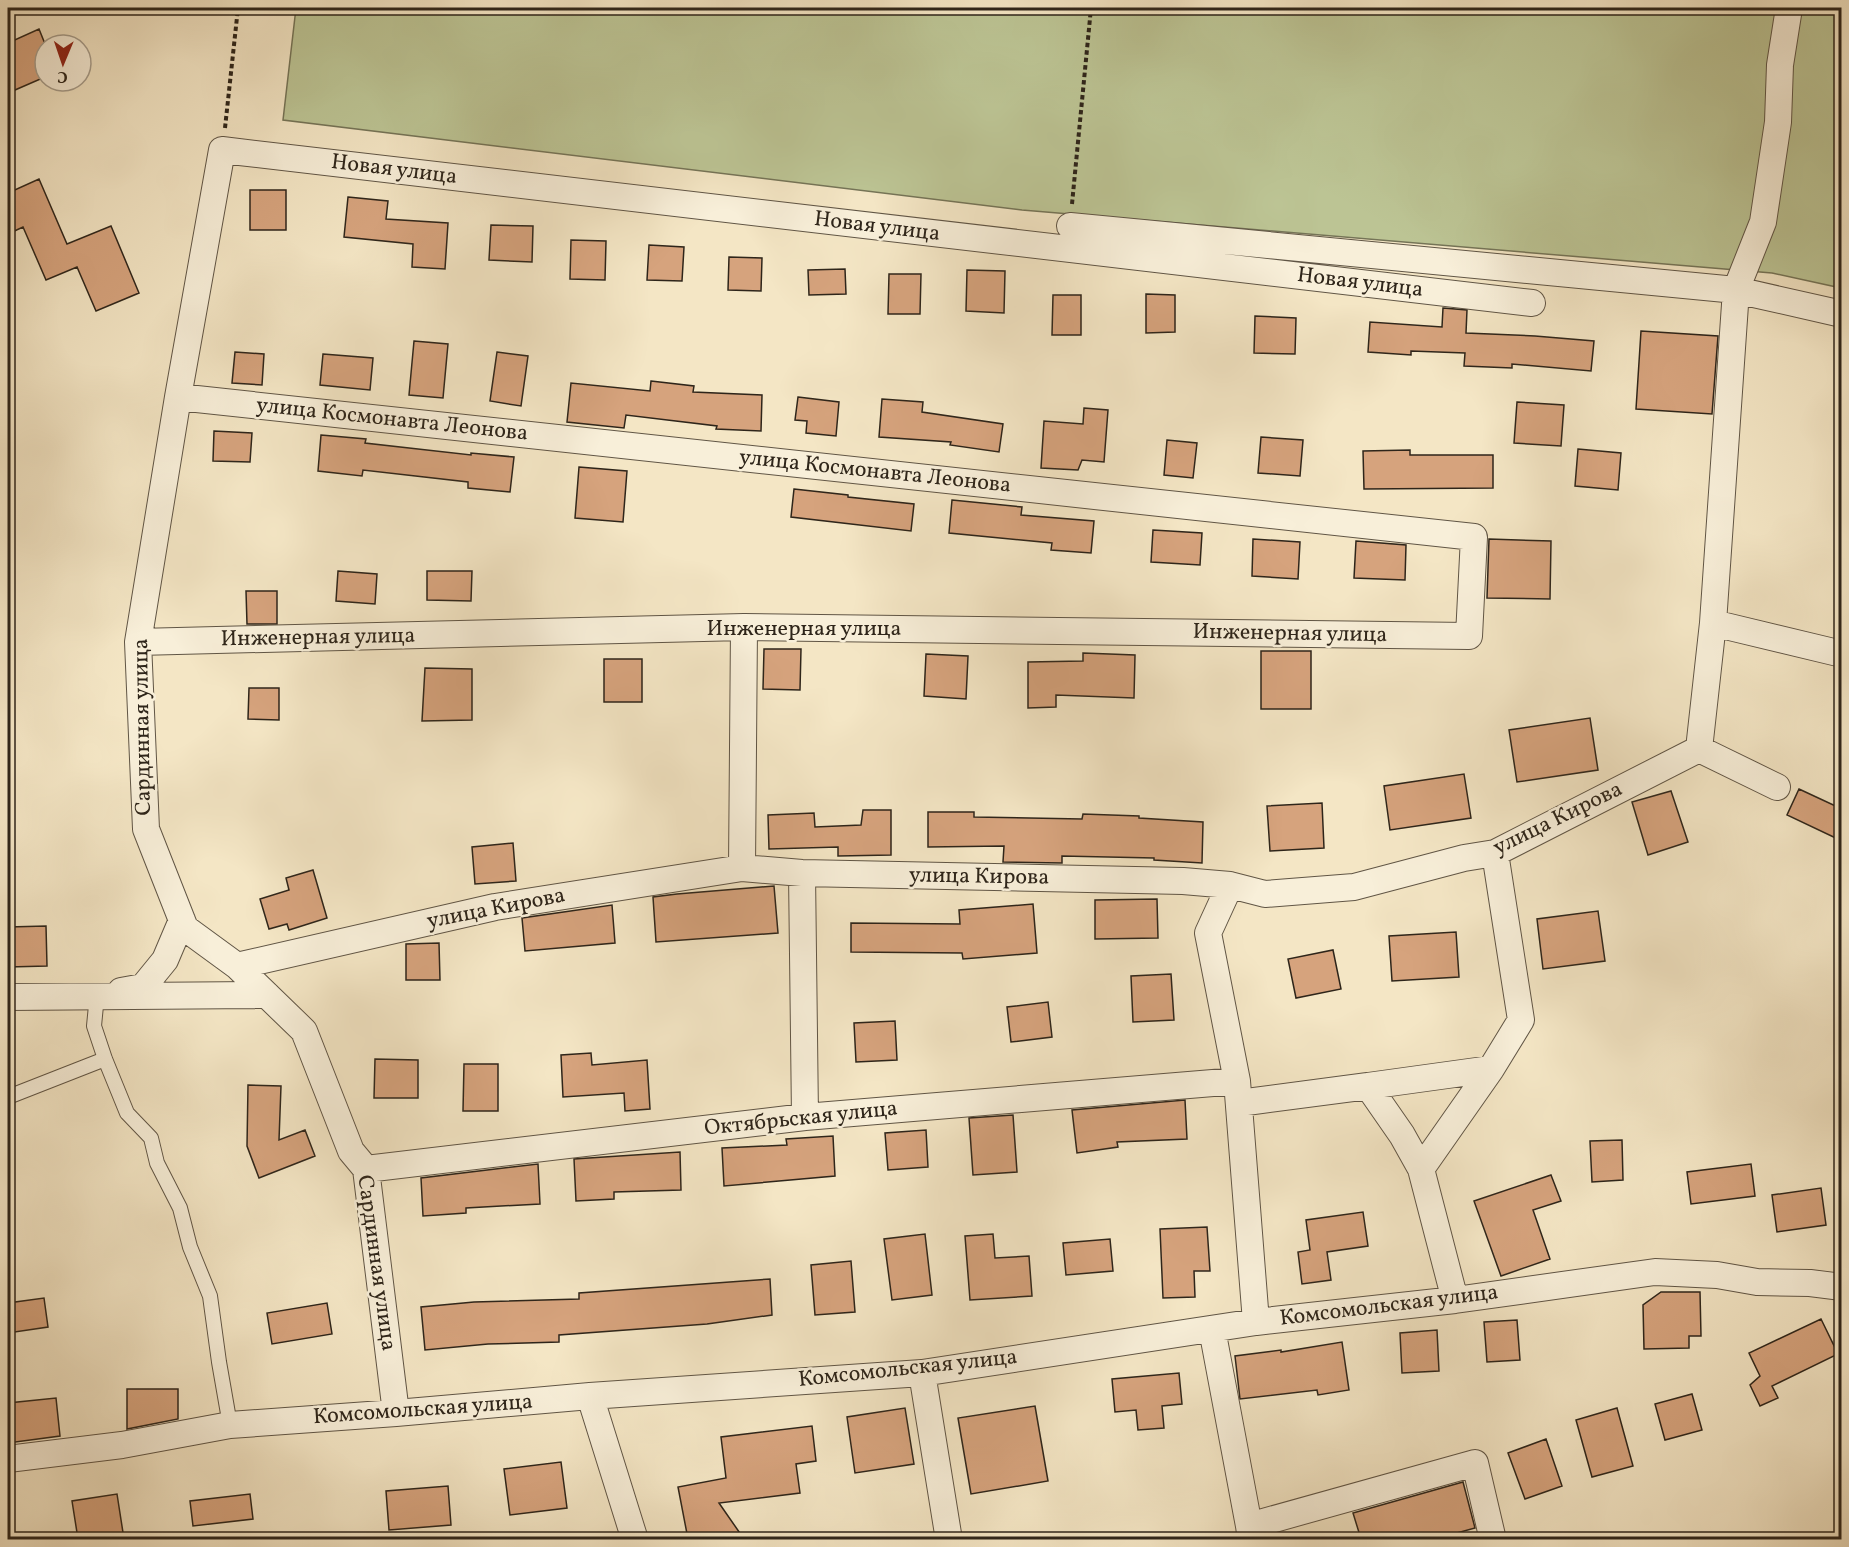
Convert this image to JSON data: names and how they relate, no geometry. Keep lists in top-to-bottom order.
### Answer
{
  "streets": {
    "street": [
      "Новая улица",
      "улица Космонавта Леонова",
      "Инженерная улица",
      "Сардинная улица",
      "улица Кирова",
      "Октябрьская улица",
      "Комсомольская улица"
    ]
  },
  "crossings": [
    ["Новая улица", "Сардинная улица"],
    ["улица Космонавта Леонова", "Инженерная улица"],
    ["улица Космонавта Леонова", "Сардинная улица"],
    ["Инженерная улица", "Сардинная улица"],
    ["Сардинная улица", "улица Кирова"],
    ["Сардинная улица", "Октябрьская улица"],
    ["Сардинная улица", "Комсомольская улица"]
  ],
  "north": "bottom"
}
